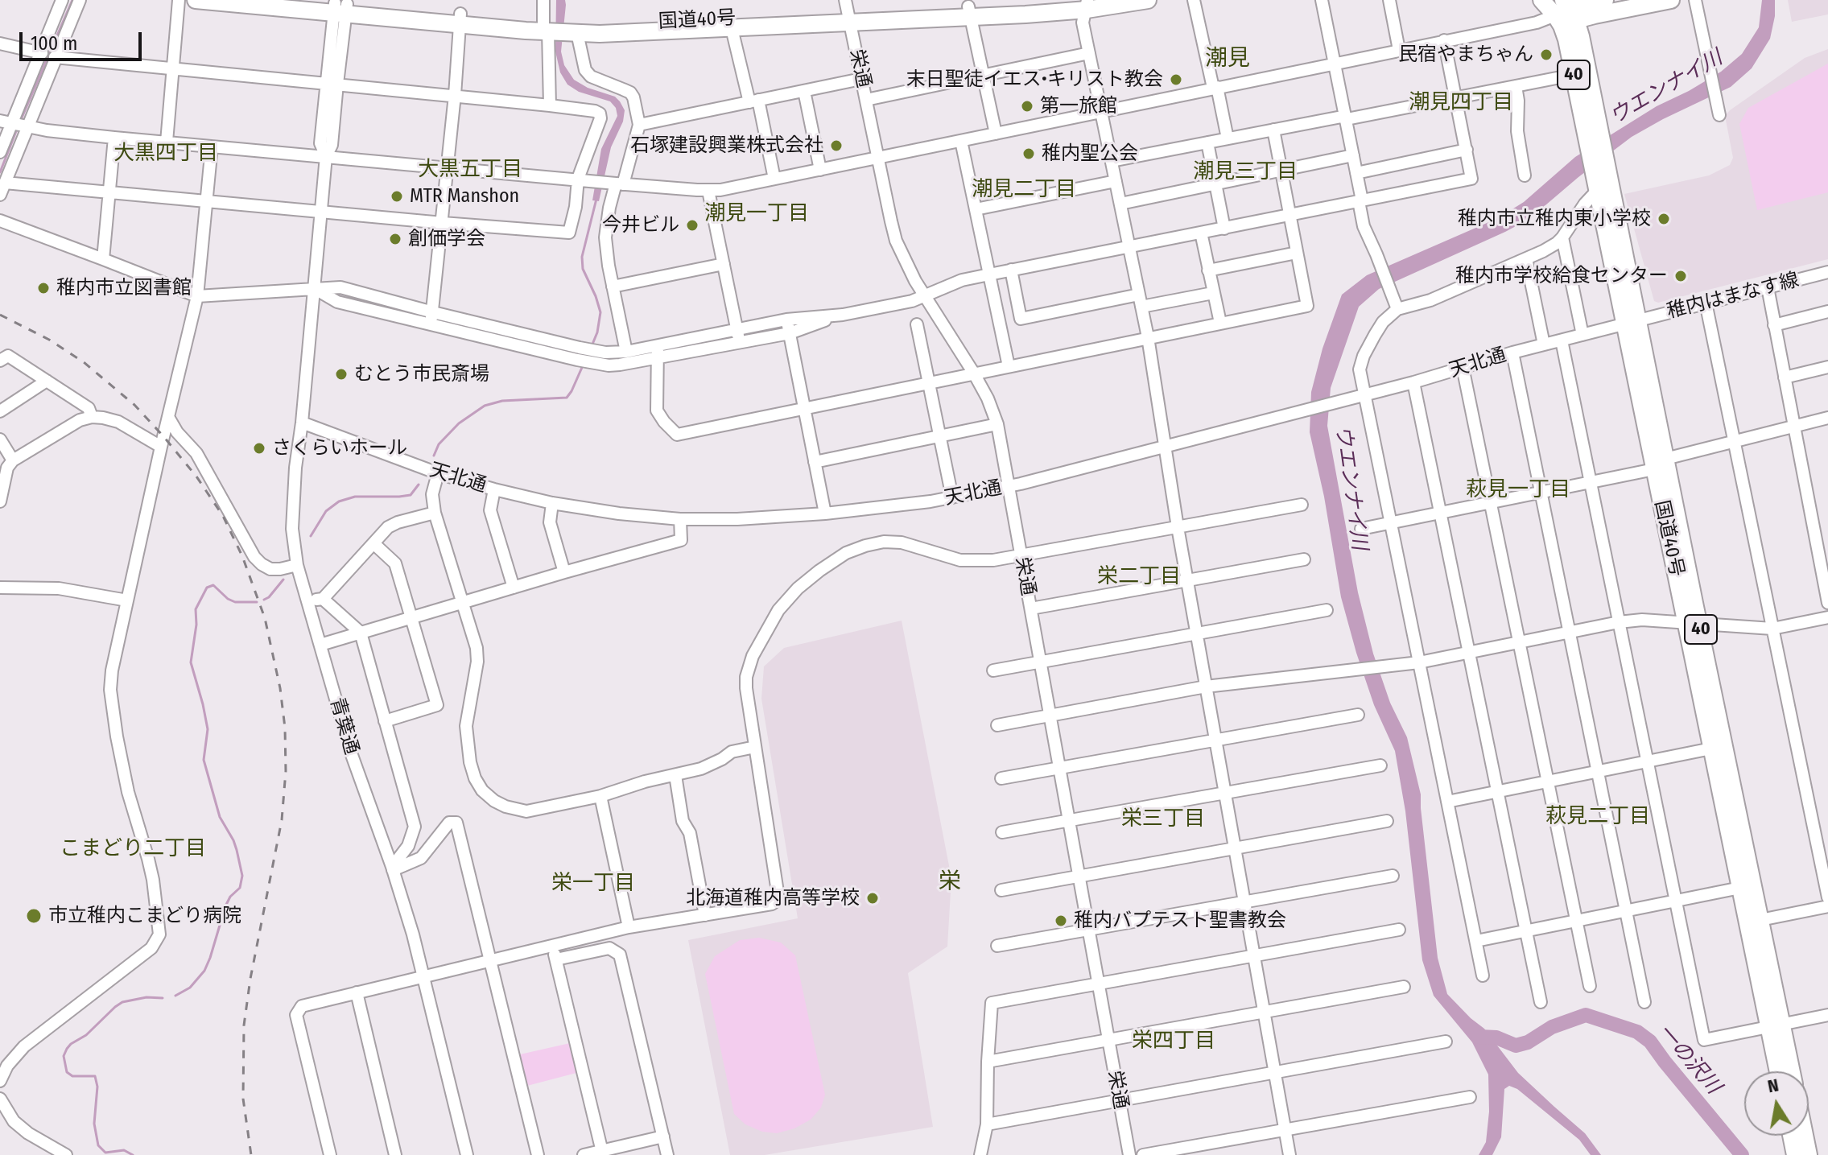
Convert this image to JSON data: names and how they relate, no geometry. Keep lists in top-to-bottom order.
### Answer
{
  "streets": {
    "highway": ["国道40号", "40"],
    "street": [
      "栄通",
      "稚内はまなす線",
      "天北通",
      "青葉通"
    ]
  },
  "crossings": [
    ["国道40号", "栄通"],
    ["国道40号", "稚内はまなす線"],
    ["国道40号", "天北通"],
    ["国道40号", "青葉通"],
    ["栄通", "天北通"],
    ["稚内はまなす線", "天北通"],
    ["天北通", "青葉通"]
  ],
  "districts": [
    "潮見",
    "潮見四丁目",
    "大黒四丁目",
    "大黒五丁目",
    "潮見三丁目",
    "潮見二丁目",
    "潮見一丁目",
    "萩見一丁目",
    "栄二丁目",
    "萩見二丁目",
    "栄三丁目",
    "こまどり二丁目",
    "栄",
    "栄一丁目",
    "栄四丁目"
  ],
  "water": ["ウエンナイ川", "一の沢川"],
  "places": [
    "民宿やまちゃん",
    "末日聖徒イエス•キリスト教会",
    "第一旅館",
    "石塚建設興業株式会社",
    "稚内聖公会",
    "MTR Manshon",
    "稚内市立稚内東小学校",
    "今井ビル",
    "創価学会",
    "稚内市学校給食センター",
    "稚内市立図書館",
    "むとう市民斎場",
    "さくらいホール",
    "北海道稚内高等学校",
    "市立稚内こまどり病院",
    "稚内バプテスト聖書教会"
  ],
  "scale_bar": "100 m",
  "north": "top"
}
